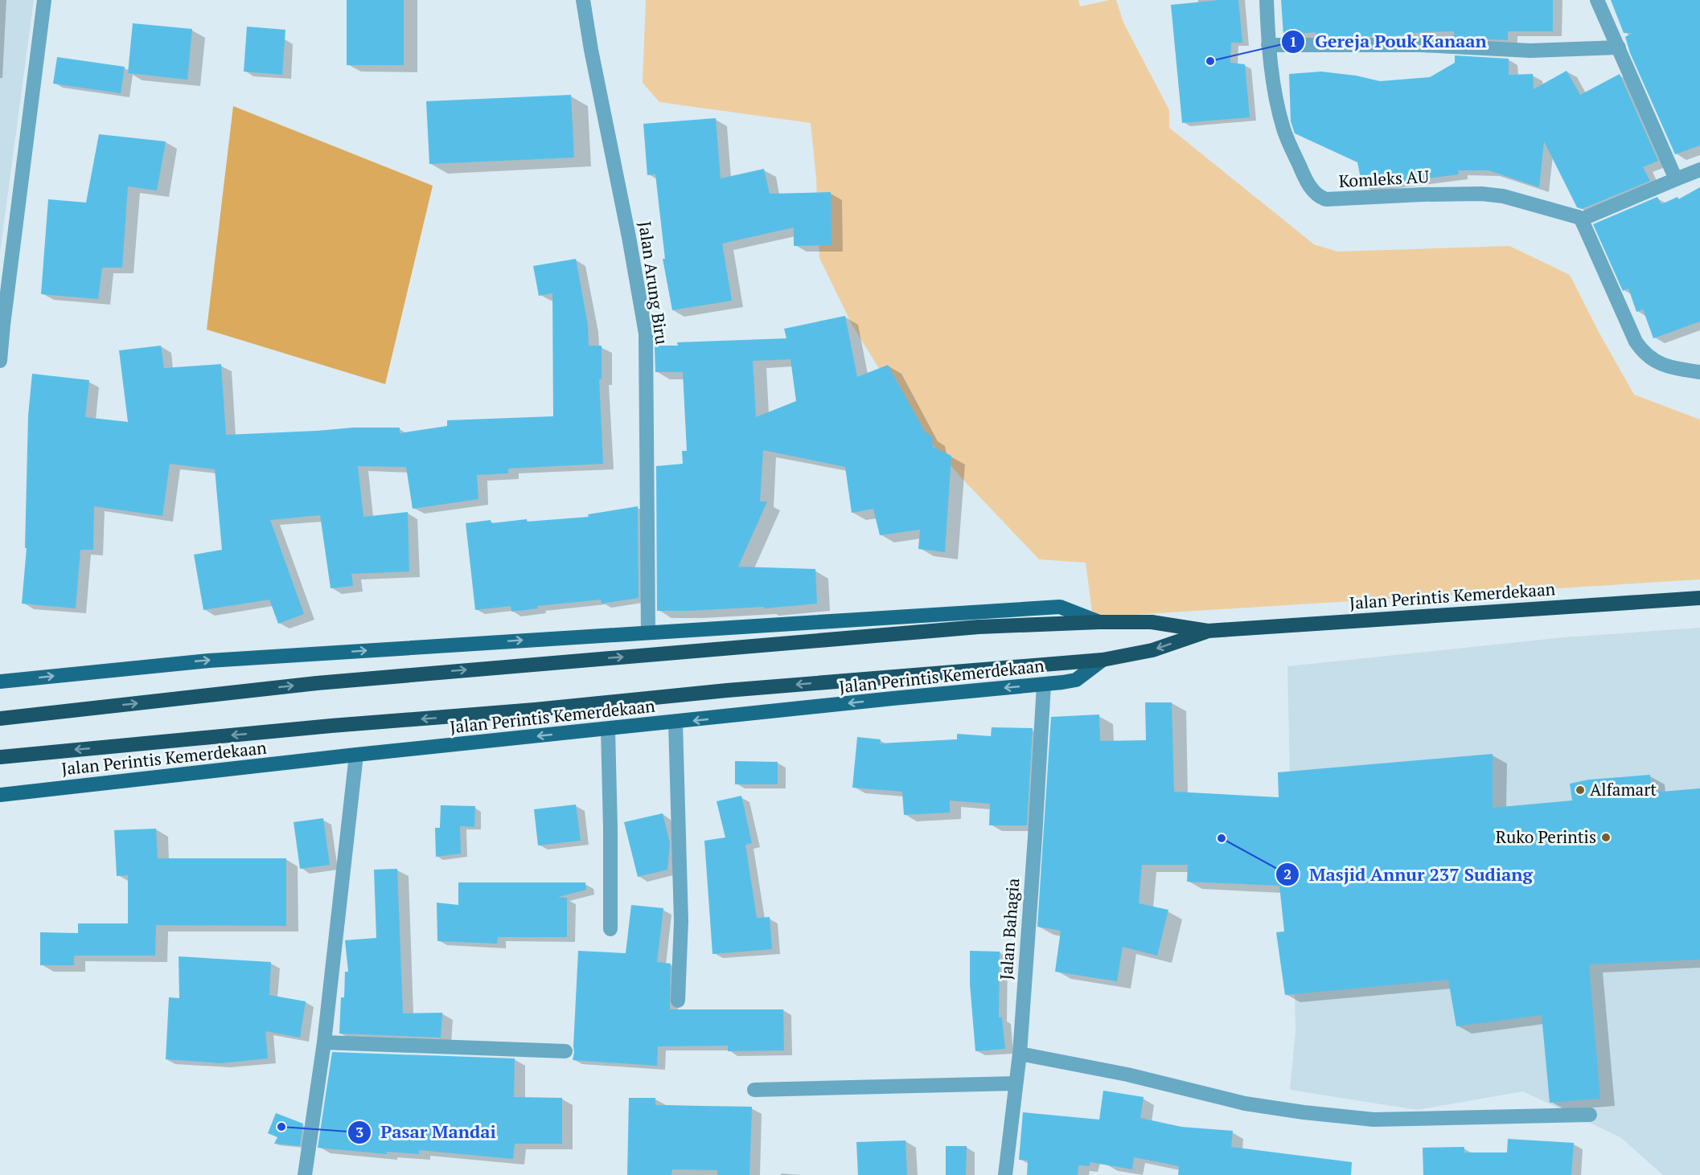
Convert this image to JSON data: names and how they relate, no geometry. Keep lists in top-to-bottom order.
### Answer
{
  "streets": {
    "highway": ["Jalan Perintis Kemerdekaan"],
    "street": ["Komleks AU", "Jalan Arung Biru", "Jalan Bahagia"]
  },
  "crossings": [
    ["Jalan Arung Biru", "Jalan Perintis Kemerdekaan"],
    ["Jalan Perintis Kemerdekaan", "Jalan Bahagia"]
  ],
  "places": [
    "Gereja Pouk Kanaan",
    "Alfamart",
    "Ruko Perintis",
    "Masjid Annur 237 Sudiang",
    "Pasar Mandai"
  ]
}
